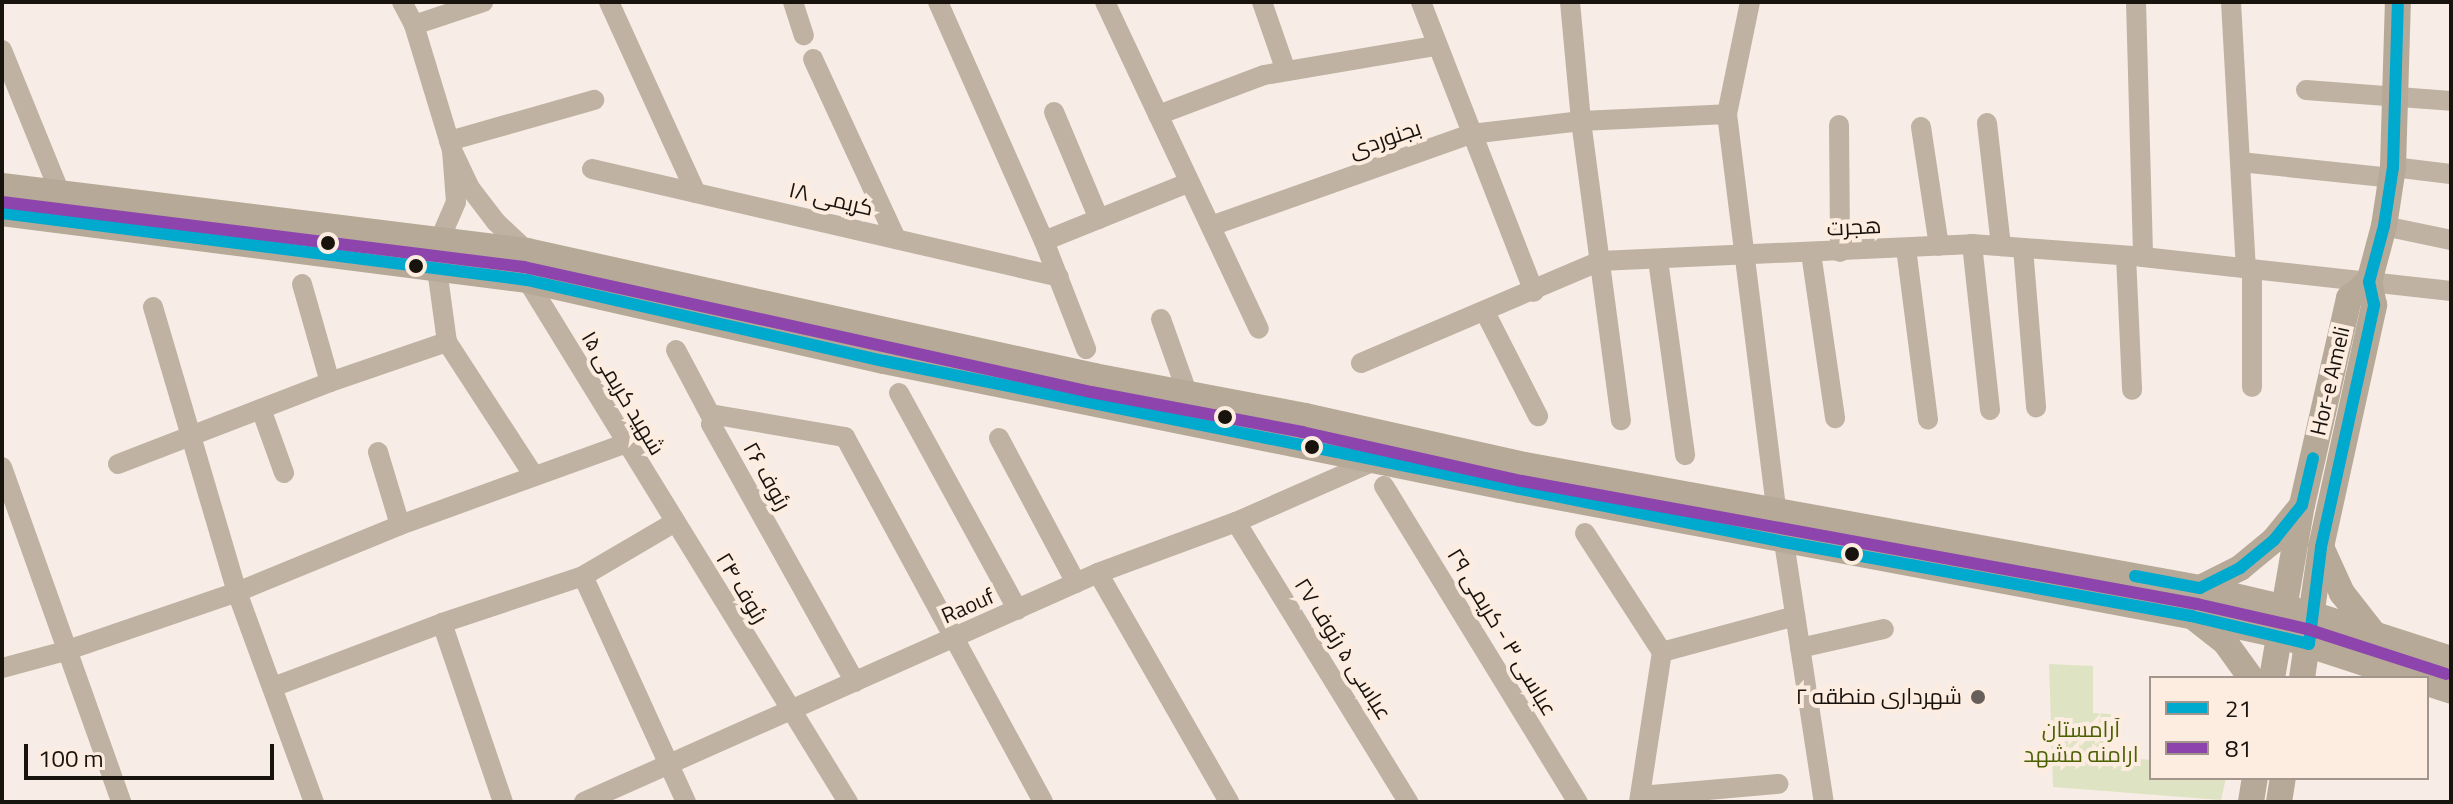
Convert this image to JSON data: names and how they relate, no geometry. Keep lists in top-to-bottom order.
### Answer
{
  "streets": {
    "main road": ["Hor-e Ameli"],
    "street": [
      "بجنوردی",
      "کریمی ۱۸",
      "هجرت",
      "شهید کریمی ۱۵",
      "رئوف ۲۶",
      "رئوف ۲۴",
      "Raouf",
      "عباسی ۳ - کریمی ۲۹",
      "عباسی ۵ رئوف ۲۷"
    ]
  },
  "crossings": [
    ["هجرت", "Hor-e Ameli"],
    ["شهید کریمی ۱۵", "رئوف ۲۴"],
    ["رئوف ۲۶", "Raouf"],
    ["رئوف ۲۴", "Raouf"],
    ["Raouf", "عباسی ۵ رئوف ۲۷"]
  ],
  "parks": ["آرامستان ارامنه مشهد"],
  "places": ["شهرداری منطقه ۲"],
  "lines": ["transit line 21", "transit line 81"],
  "legend": ["21", "81"],
  "scale_bar": "100 m"
}
